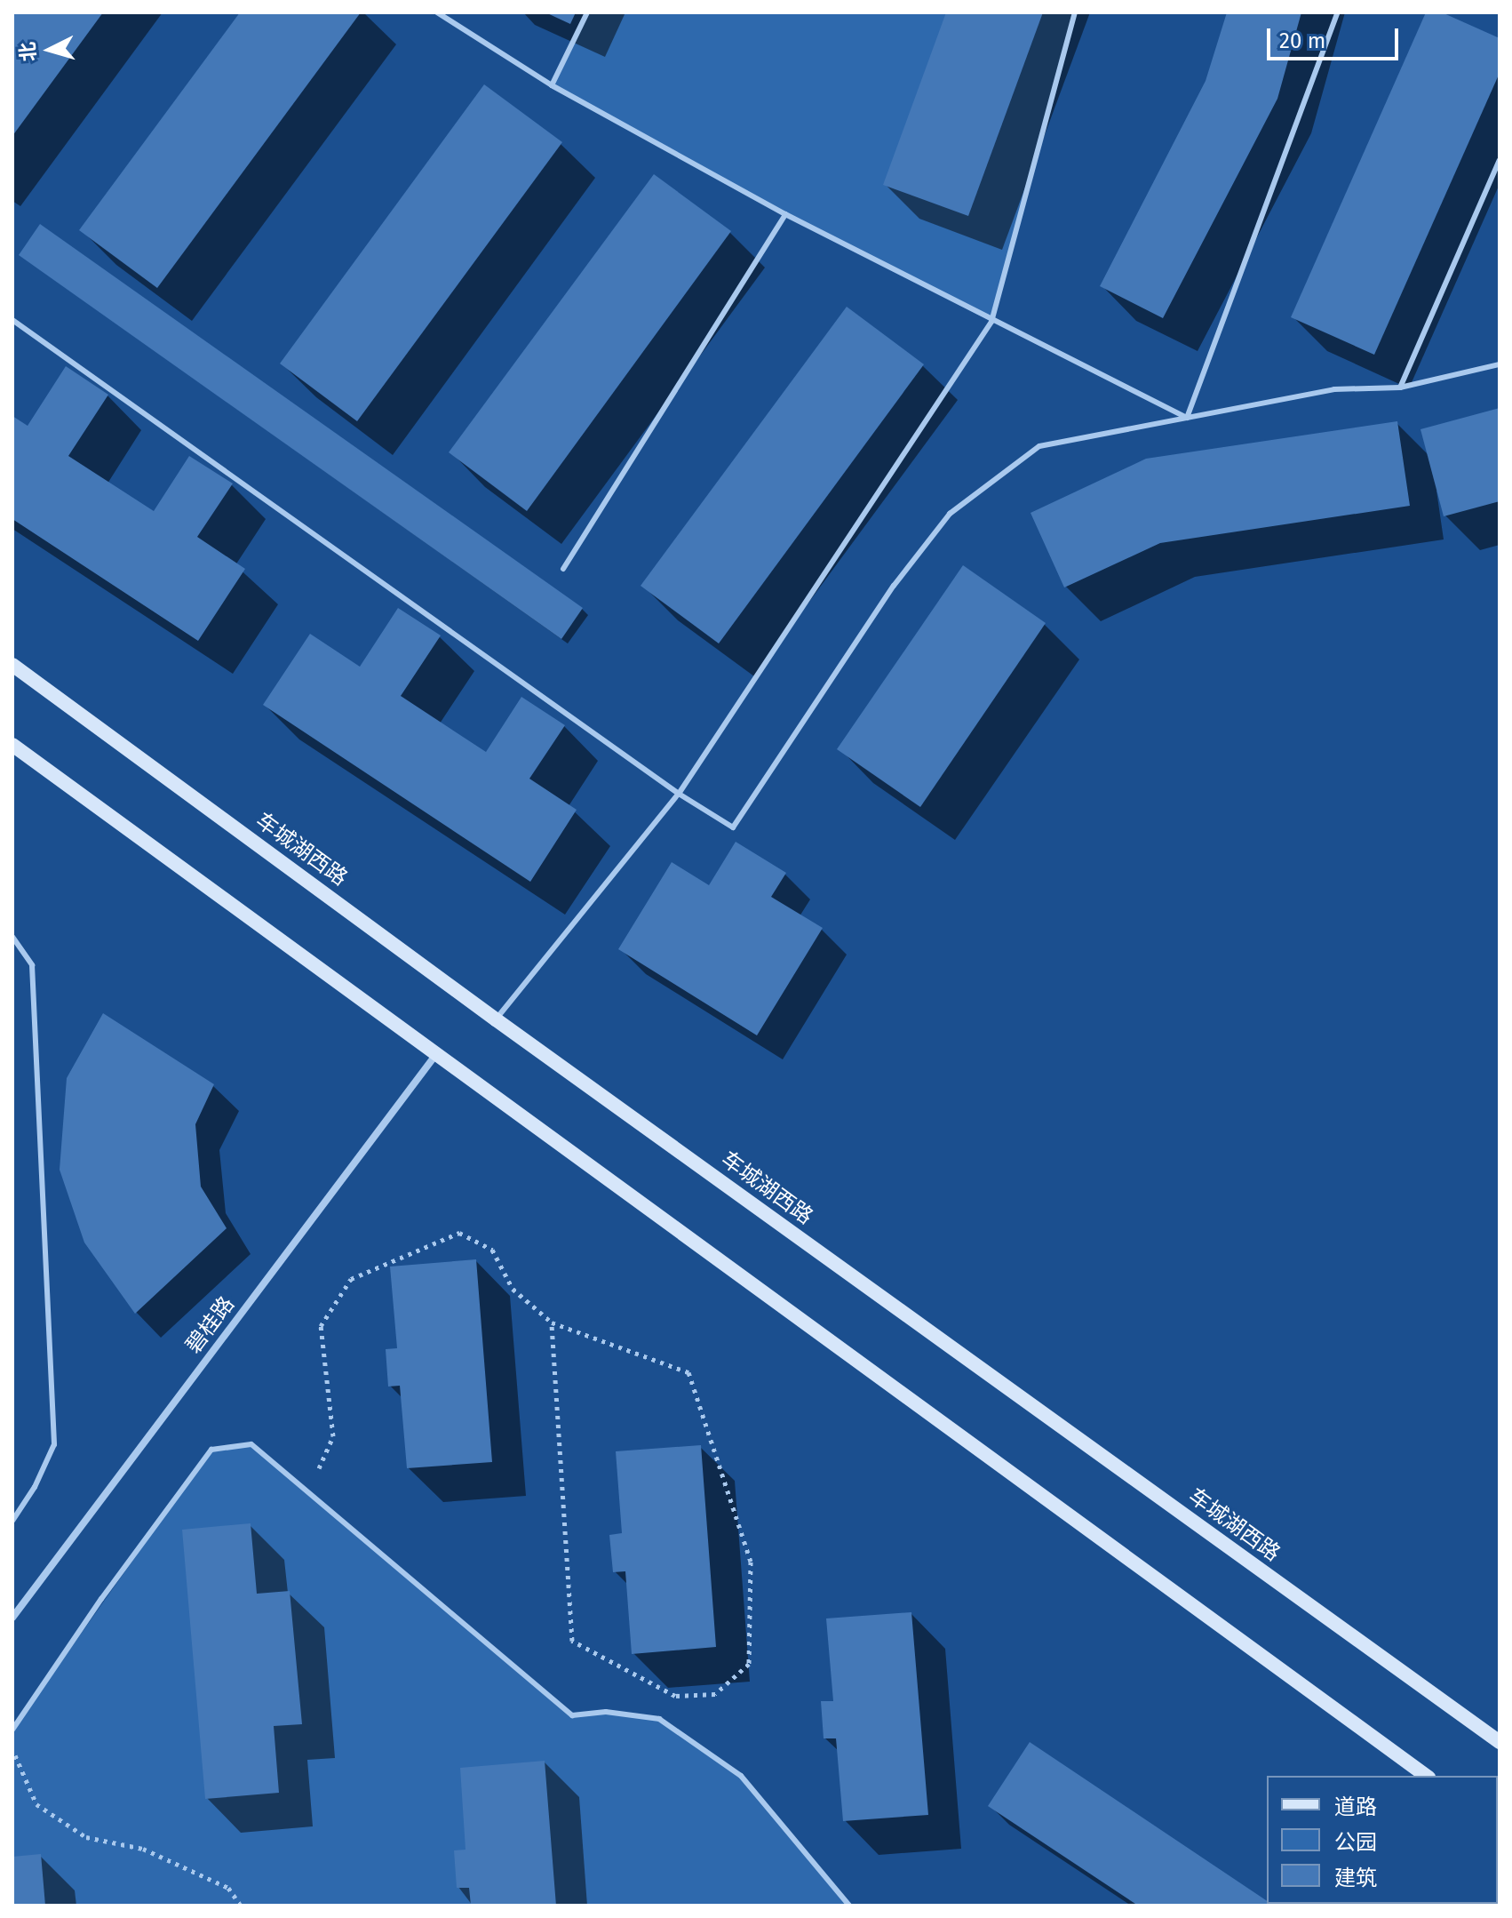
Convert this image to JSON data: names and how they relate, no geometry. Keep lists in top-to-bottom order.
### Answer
{
  "streets": {
    "street": ["车城湖西路", "碧桂路"]
  },
  "legend": ["道路", "公园", "建筑"],
  "scale_bar": "20 m",
  "north": "left"
}
